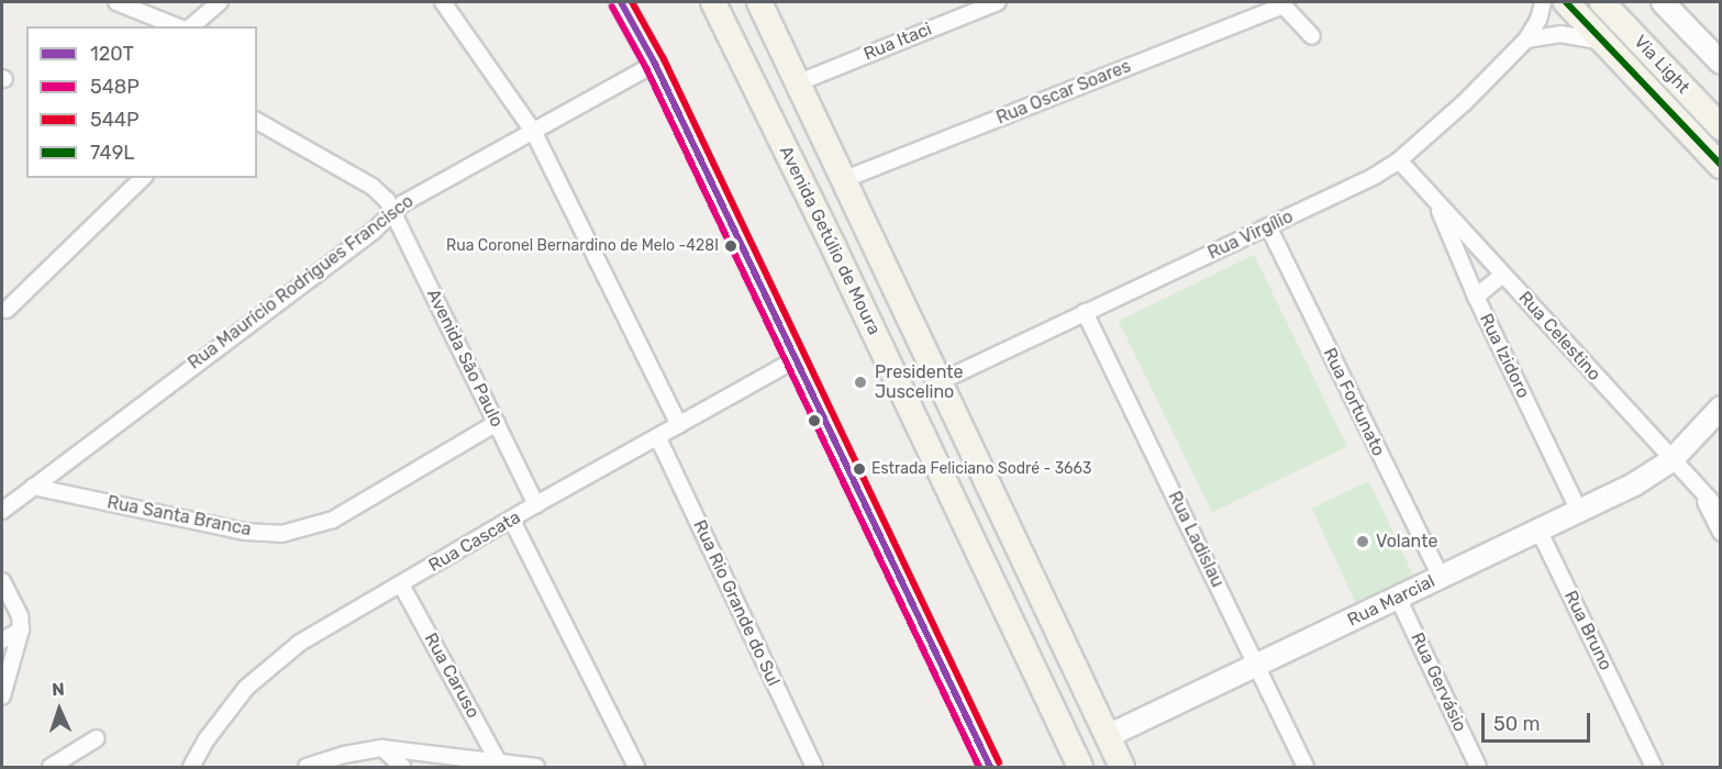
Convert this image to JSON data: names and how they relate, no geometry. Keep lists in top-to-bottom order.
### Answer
{
  "streets": {
    "main road": ["Via Light", "Avenida Getúlio de Moura", "Rua Marcial"],
    "street": [
      "Rua Itaci",
      "Rua Oscar Soares",
      "Rua Virgílio",
      "Rua Maurício Rodrigues Francisco",
      "Rua Celestino",
      "Rua Izidoro",
      "Avenida São Paulo",
      "Rua Fortunato",
      "Rua Santa Branca",
      "Rua Ladislau",
      "Rua Cascata",
      "Rua Rio Grande do Sul",
      "Rua Bruno",
      "Rua Caruso",
      "Rua Gervásio"
    ]
  },
  "crossings": [
    ["Rua Virgílio", "Rua Celestino"],
    ["Rua Virgílio", "Rua Fortunato"],
    ["Rua Virgílio", "Rua Ladislau"],
    ["Rua Maurício Rodrigues Francisco", "Avenida São Paulo"],
    ["Rua Maurício Rodrigues Francisco", "Rua Santa Branca"],
    ["Rua Celestino", "Rua Izidoro"],
    ["Rua Celestino", "Rua Marcial"],
    ["Rua Izidoro", "Rua Marcial"],
    ["Avenida São Paulo", "Rua Santa Branca"],
    ["Avenida São Paulo", "Rua Cascata"],
    ["Rua Fortunato", "Rua Marcial"],
    ["Rua Ladislau", "Rua Marcial"],
    ["Rua Cascata", "Rua Rio Grande do Sul"],
    ["Rua Cascata", "Rua Caruso"],
    ["Rua Marcial", "Rua Bruno"],
    ["Rua Marcial", "Rua Gervásio"]
  ],
  "places": [
    "Rua Coronel Bernardino de Melo -428I",
    "Presidente Juscelino",
    "Estrada Feliciano Sodré - 3663",
    "Volante"
  ],
  "lines": [
    "transit line 120T",
    "transit line 544P",
    "transit line 749L",
    "transit line 548P"
  ],
  "legend": [
    "120T",
    "548P",
    "544P",
    "749L"
  ],
  "scale_bar": "50 m",
  "north": "top"
}
